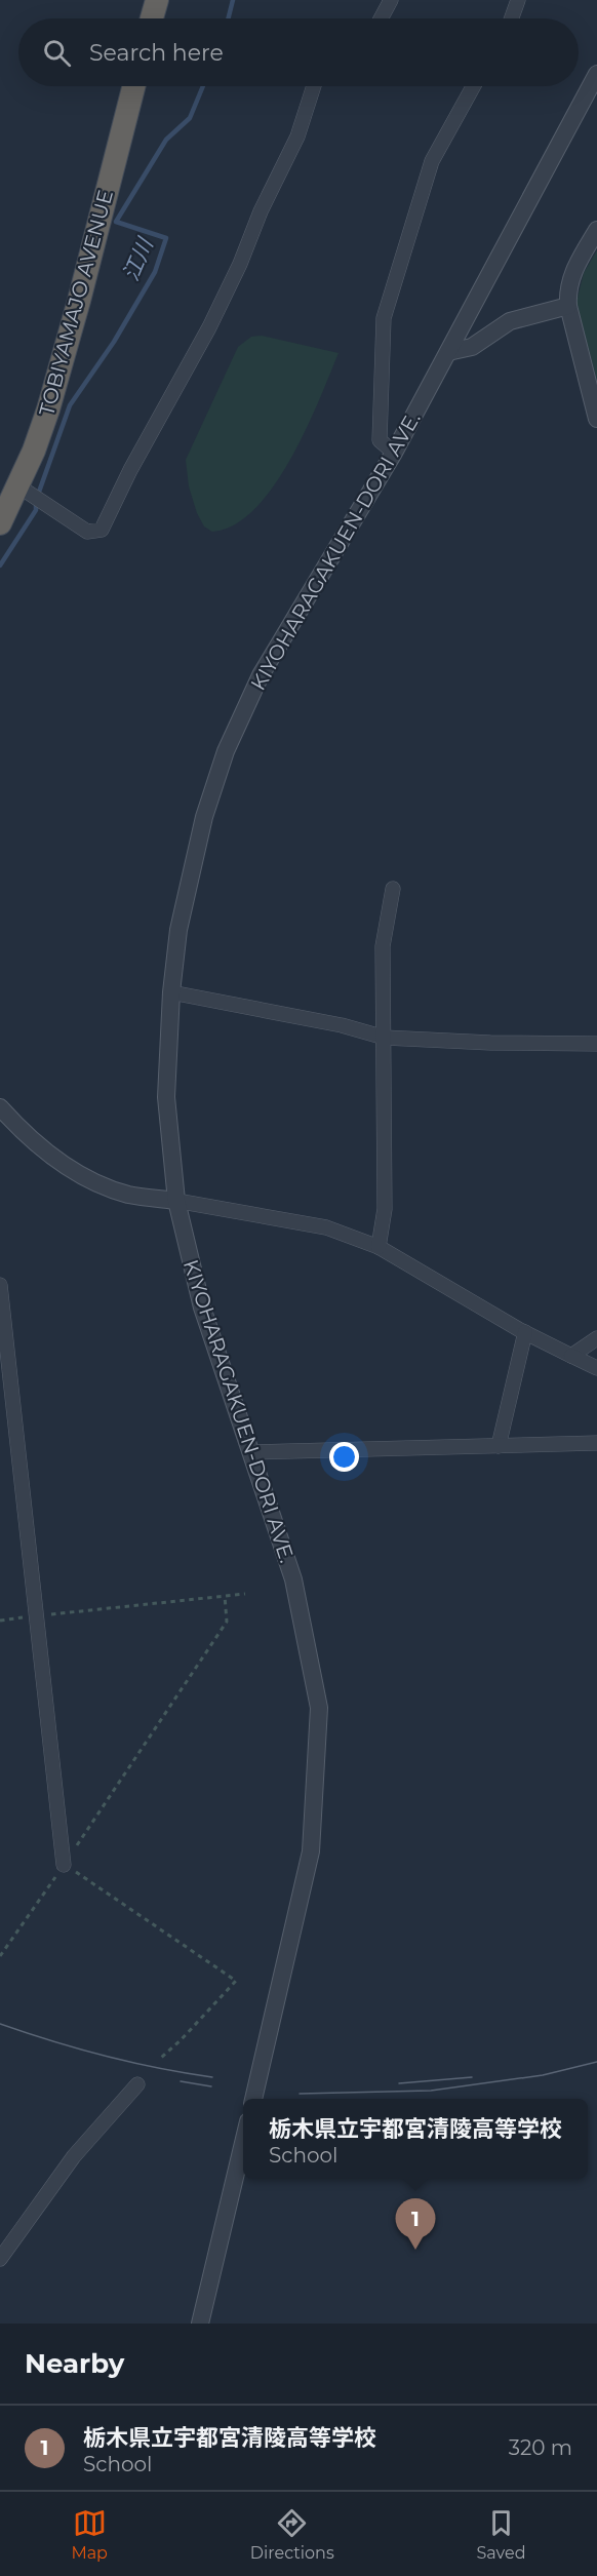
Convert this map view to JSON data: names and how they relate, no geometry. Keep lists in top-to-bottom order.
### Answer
{
  "streets": {
    "highway": ["TOBIYAMAJO AVENUE"],
    "street": ["KIYOHARAGAKUEN-DORI AVE."]
  },
  "water": ["江川"],
  "page": {
    "search": "Search here",
    "popup": ["栃木県立宇都宮清陵高等学校", "School"],
    "pins": "1",
    "heading": "Nearby",
    "list": [
      {
        "mark": "1",
        "name": "栃木県立宇都宮清陵高等学校",
        "note": "School",
        "value": "320 m"
      }
    ],
    "nav": ["Map", "Directions", "Saved"]
  }
}
